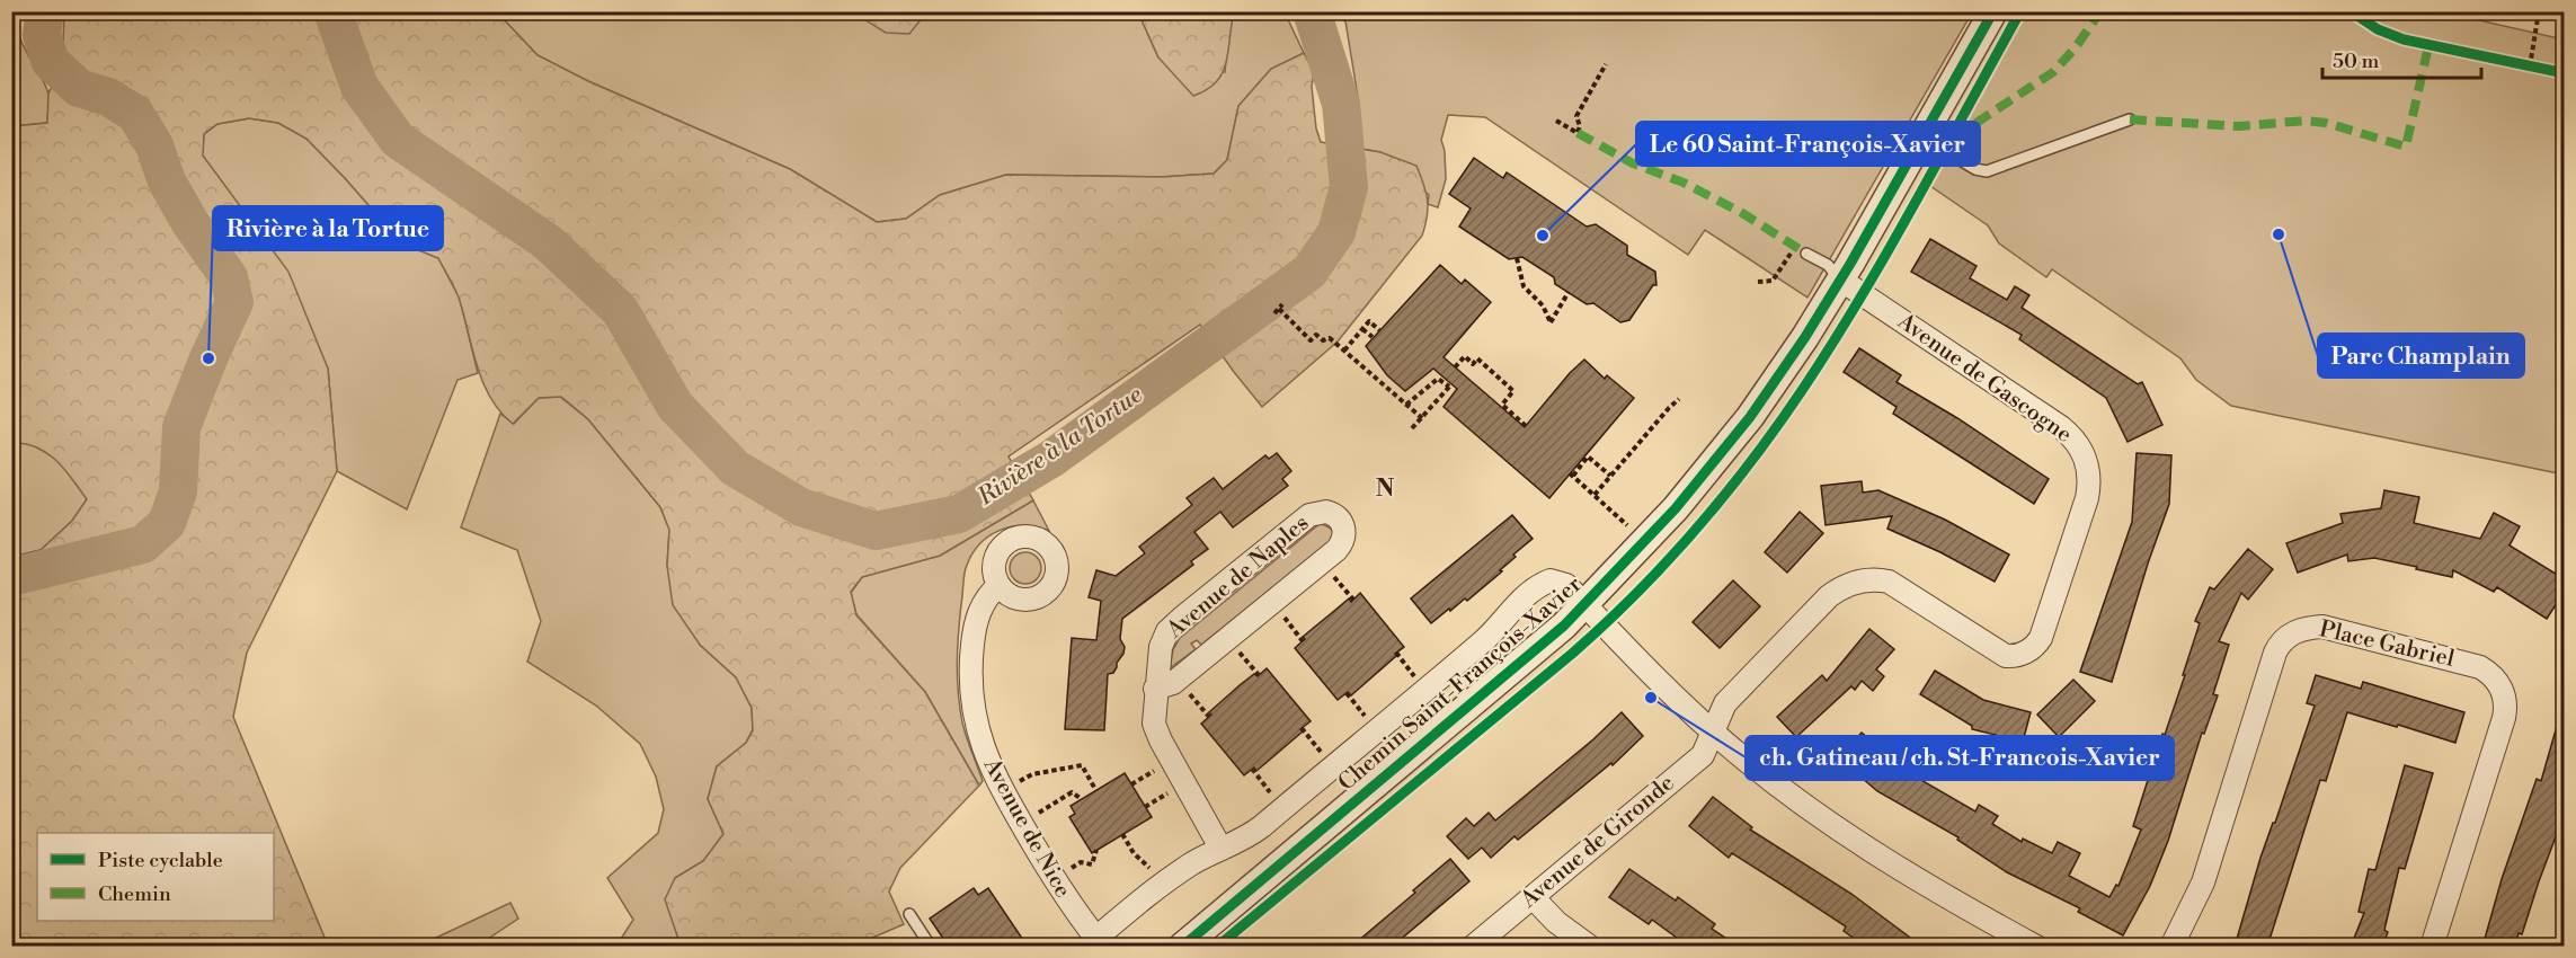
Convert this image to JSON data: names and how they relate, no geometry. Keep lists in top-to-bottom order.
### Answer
{
  "streets": {
    "street": [
      "Avenue de Gascogne",
      "Avenue de Naples",
      "Place Gabriel",
      "Chemin Saint-François-Xavier",
      "Avenue de Nice",
      "Avenue de Gironde"
    ]
  },
  "crossings": [
    ["Avenue de Gascogne", "Chemin Saint-François-Xavier"],
    ["Avenue de Gascogne", "Avenue de Gironde"]
  ],
  "districts": ["N"],
  "water": ["Rivière à la Tortue"],
  "places": [
    "Parc Champlain",
    "Le 60 Saint-François-Xavier",
    "Rivière à la Tortue",
    "ch. Gatineau / ch. St-Francois-Xavier"
  ],
  "legend": ["Piste cyclable", "Chemin"],
  "scale_bar": "50 m"
}
